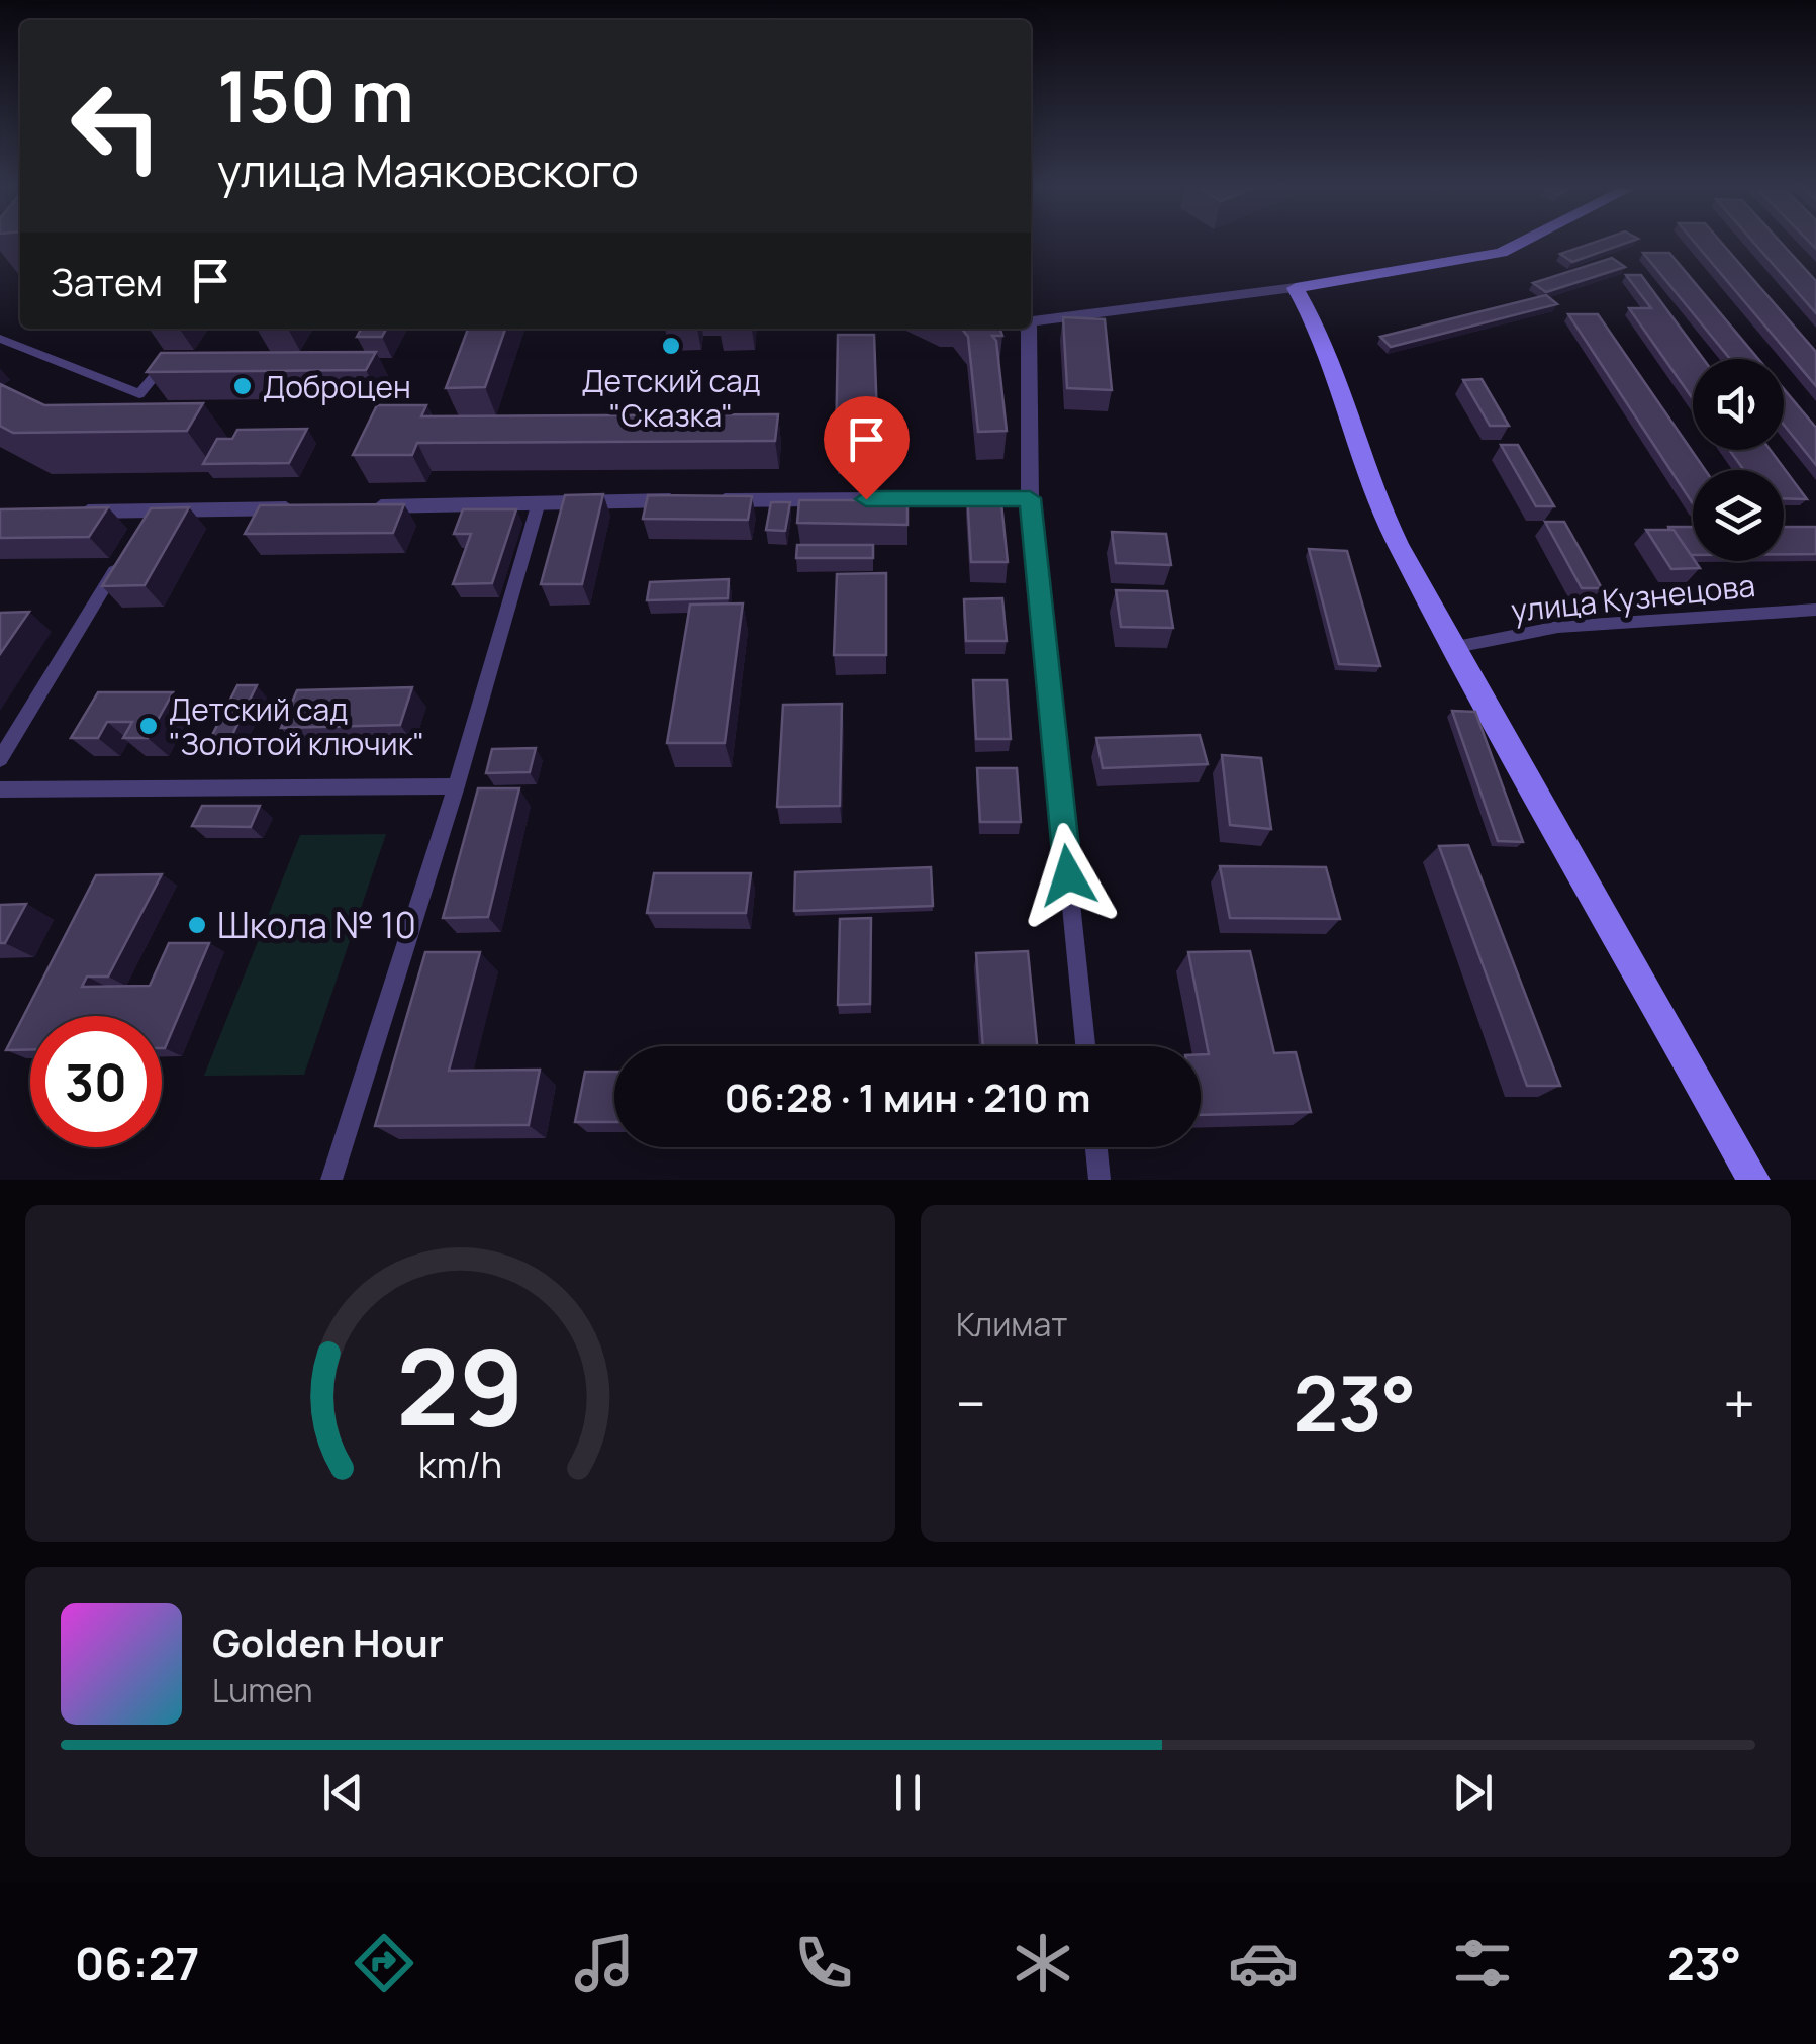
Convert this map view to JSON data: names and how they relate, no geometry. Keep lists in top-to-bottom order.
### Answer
{
  "streets": {
    "street": ["улица Кузнецова"]
  },
  "places": [
    "Детский сад \"Сказка\"",
    "Доброцен",
    "Детский сад \"Золотой ключик\"",
    "Школа № 10"
  ],
  "page": {
    "turn": ["150 m", "улица Маяковского"],
    "then": "Затем",
    "limit": "30",
    "trip": "06:28 · 1 мин · 210 m",
    "tile": "Климат",
    "heat": ["−", "23°", "+"],
    "song": ["Golden Hour", "Lumen"],
    "tabs": ["06:27", "23°"],
    "gauge": ["29", "km/h"]
  }
}
